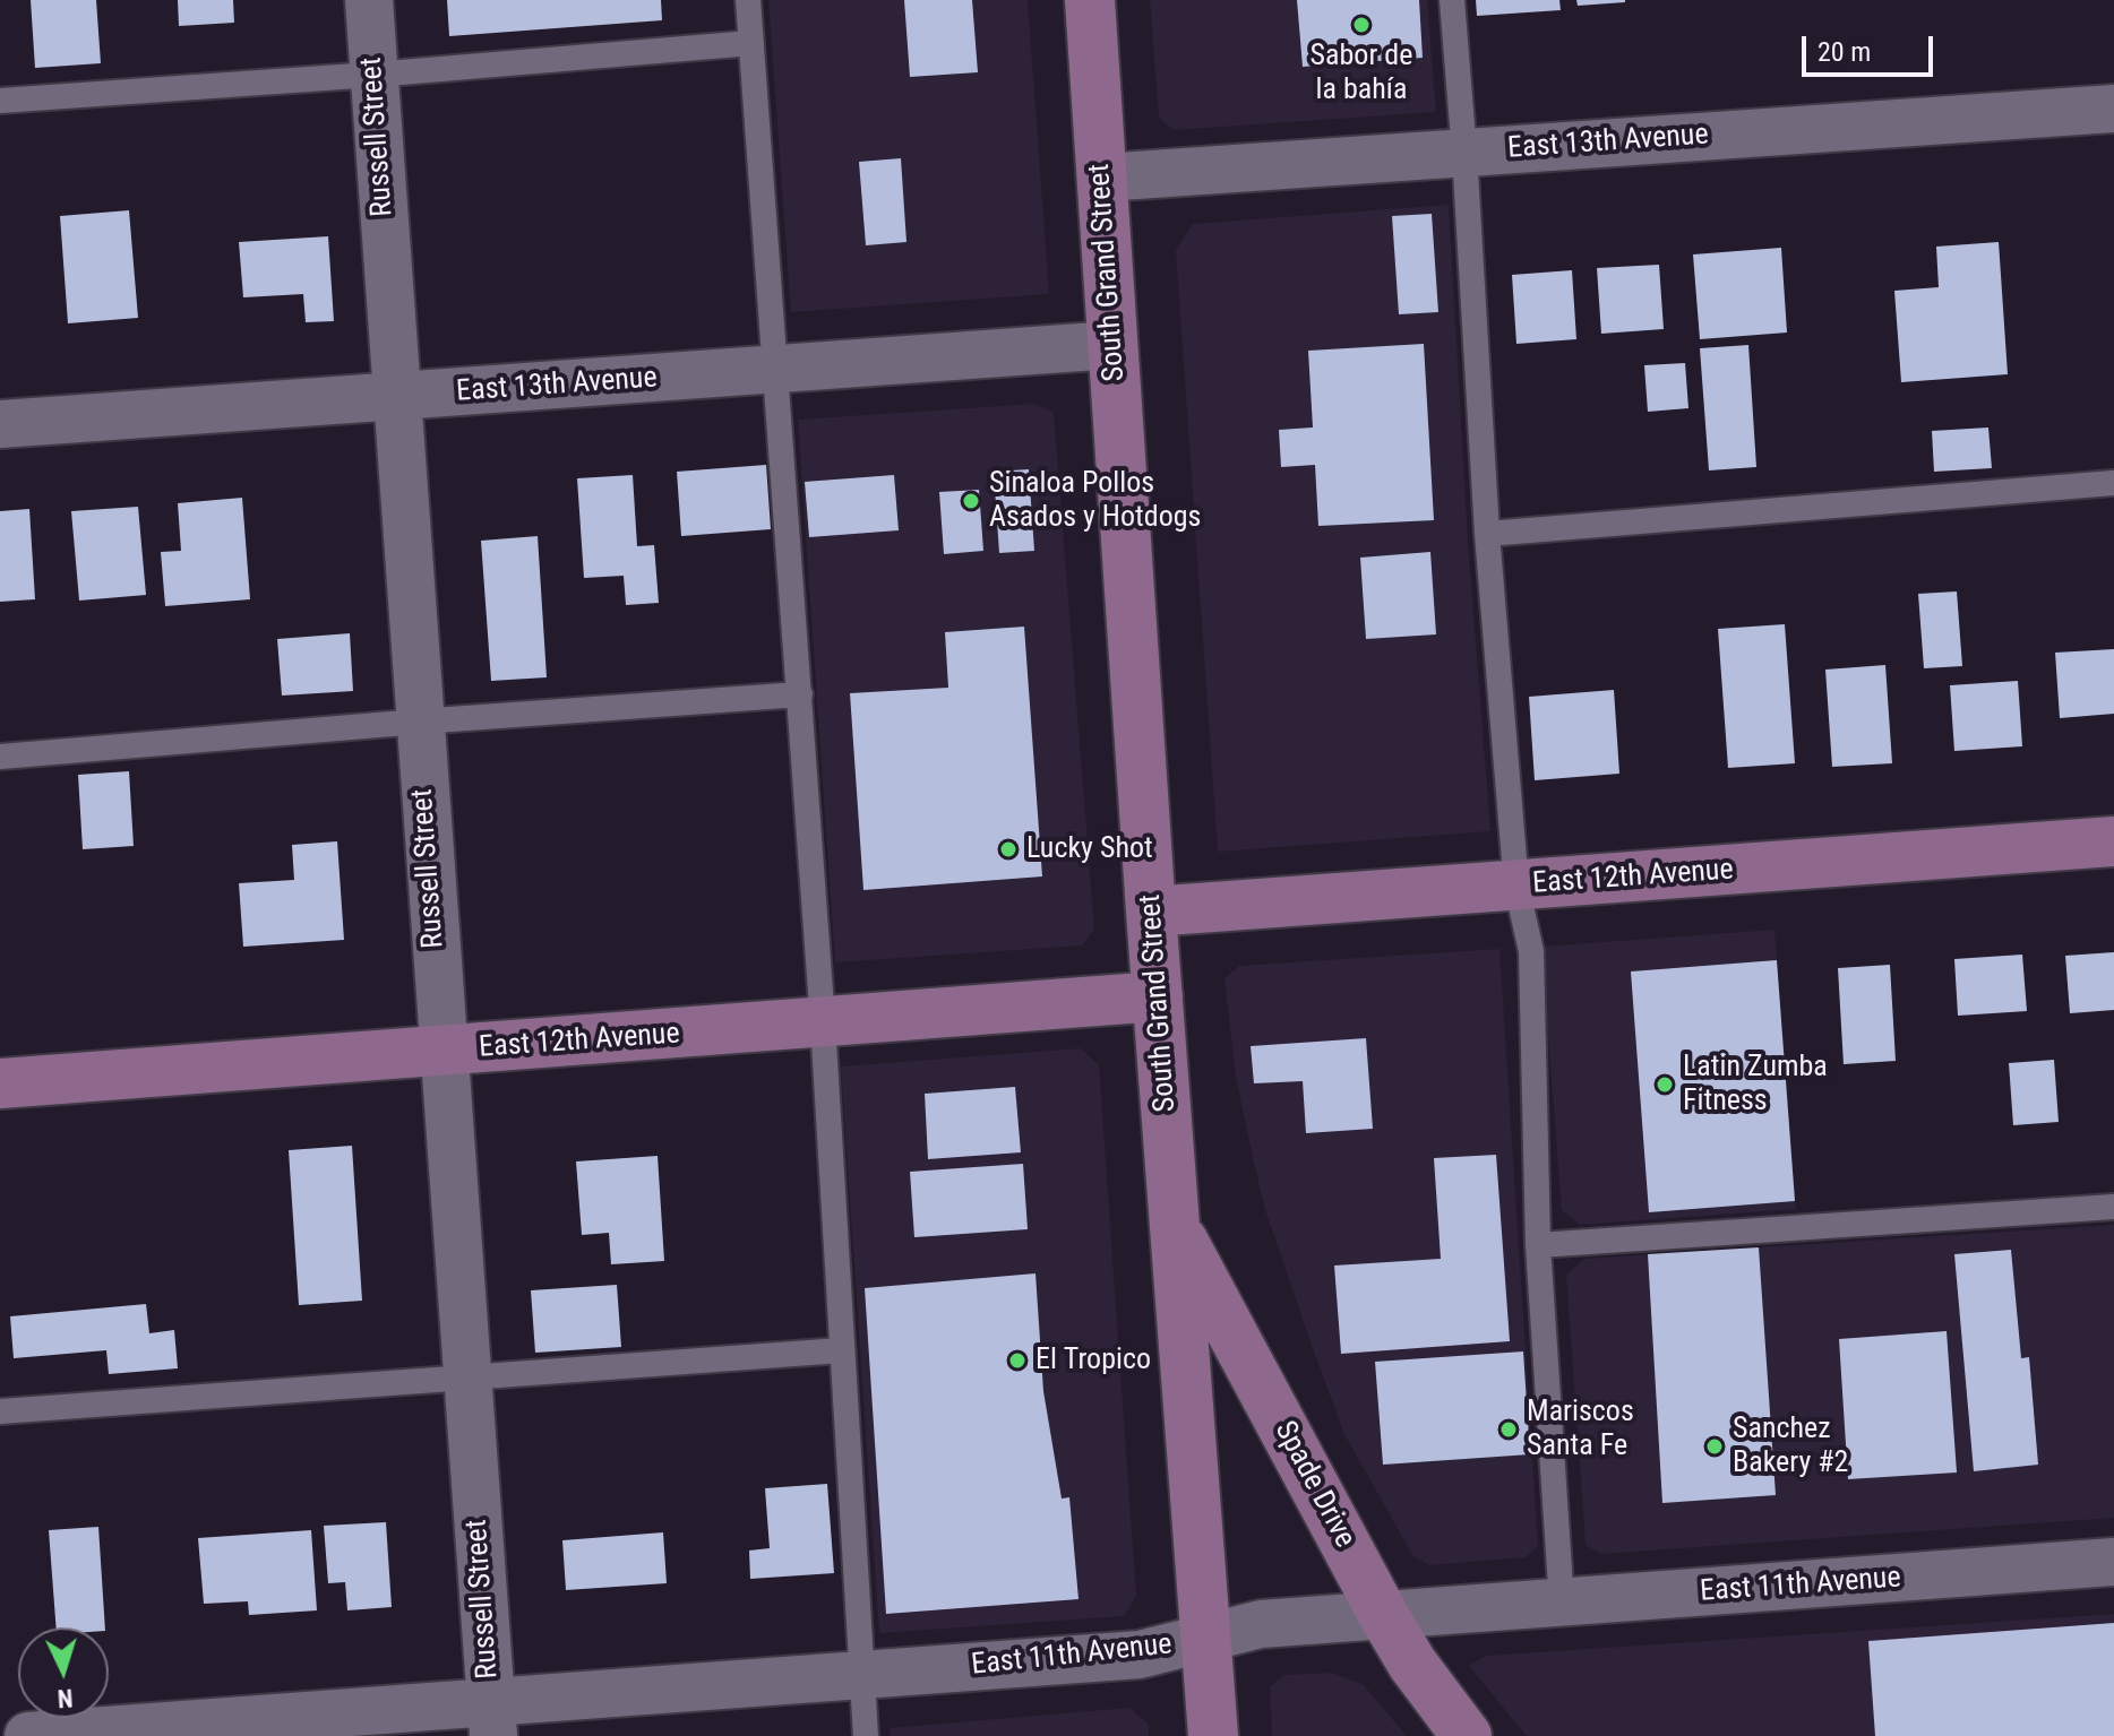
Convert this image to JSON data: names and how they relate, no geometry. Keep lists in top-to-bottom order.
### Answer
{
  "streets": {
    "main road": ["South Grand Street", "East 12th Avenue", "Spade Drive"],
    "street": ["Russell Street", "East 13th Avenue", "East 11th Avenue"]
  },
  "crossings": [
    ["Russell Street", "East 13th Avenue"],
    ["Russell Street", "East 12th Avenue"],
    ["Russell Street", "East 11th Avenue"],
    ["East 13th Avenue", "South Grand Street"],
    ["South Grand Street", "East 12th Avenue"],
    ["South Grand Street", "Spade Drive"],
    ["South Grand Street", "East 11th Avenue"],
    ["Spade Drive", "East 11th Avenue"]
  ],
  "places": [
    "Sabor de la bahía",
    "Sinaloa Pollos Asados y Hotdogs",
    "Lucky Shot",
    "Latin Zumba Fitness",
    "El Tropico",
    "Mariscos Santa Fe",
    "Sanchez Bakery #2"
  ],
  "scale_bar": "20 m",
  "north": "bottom"
}
